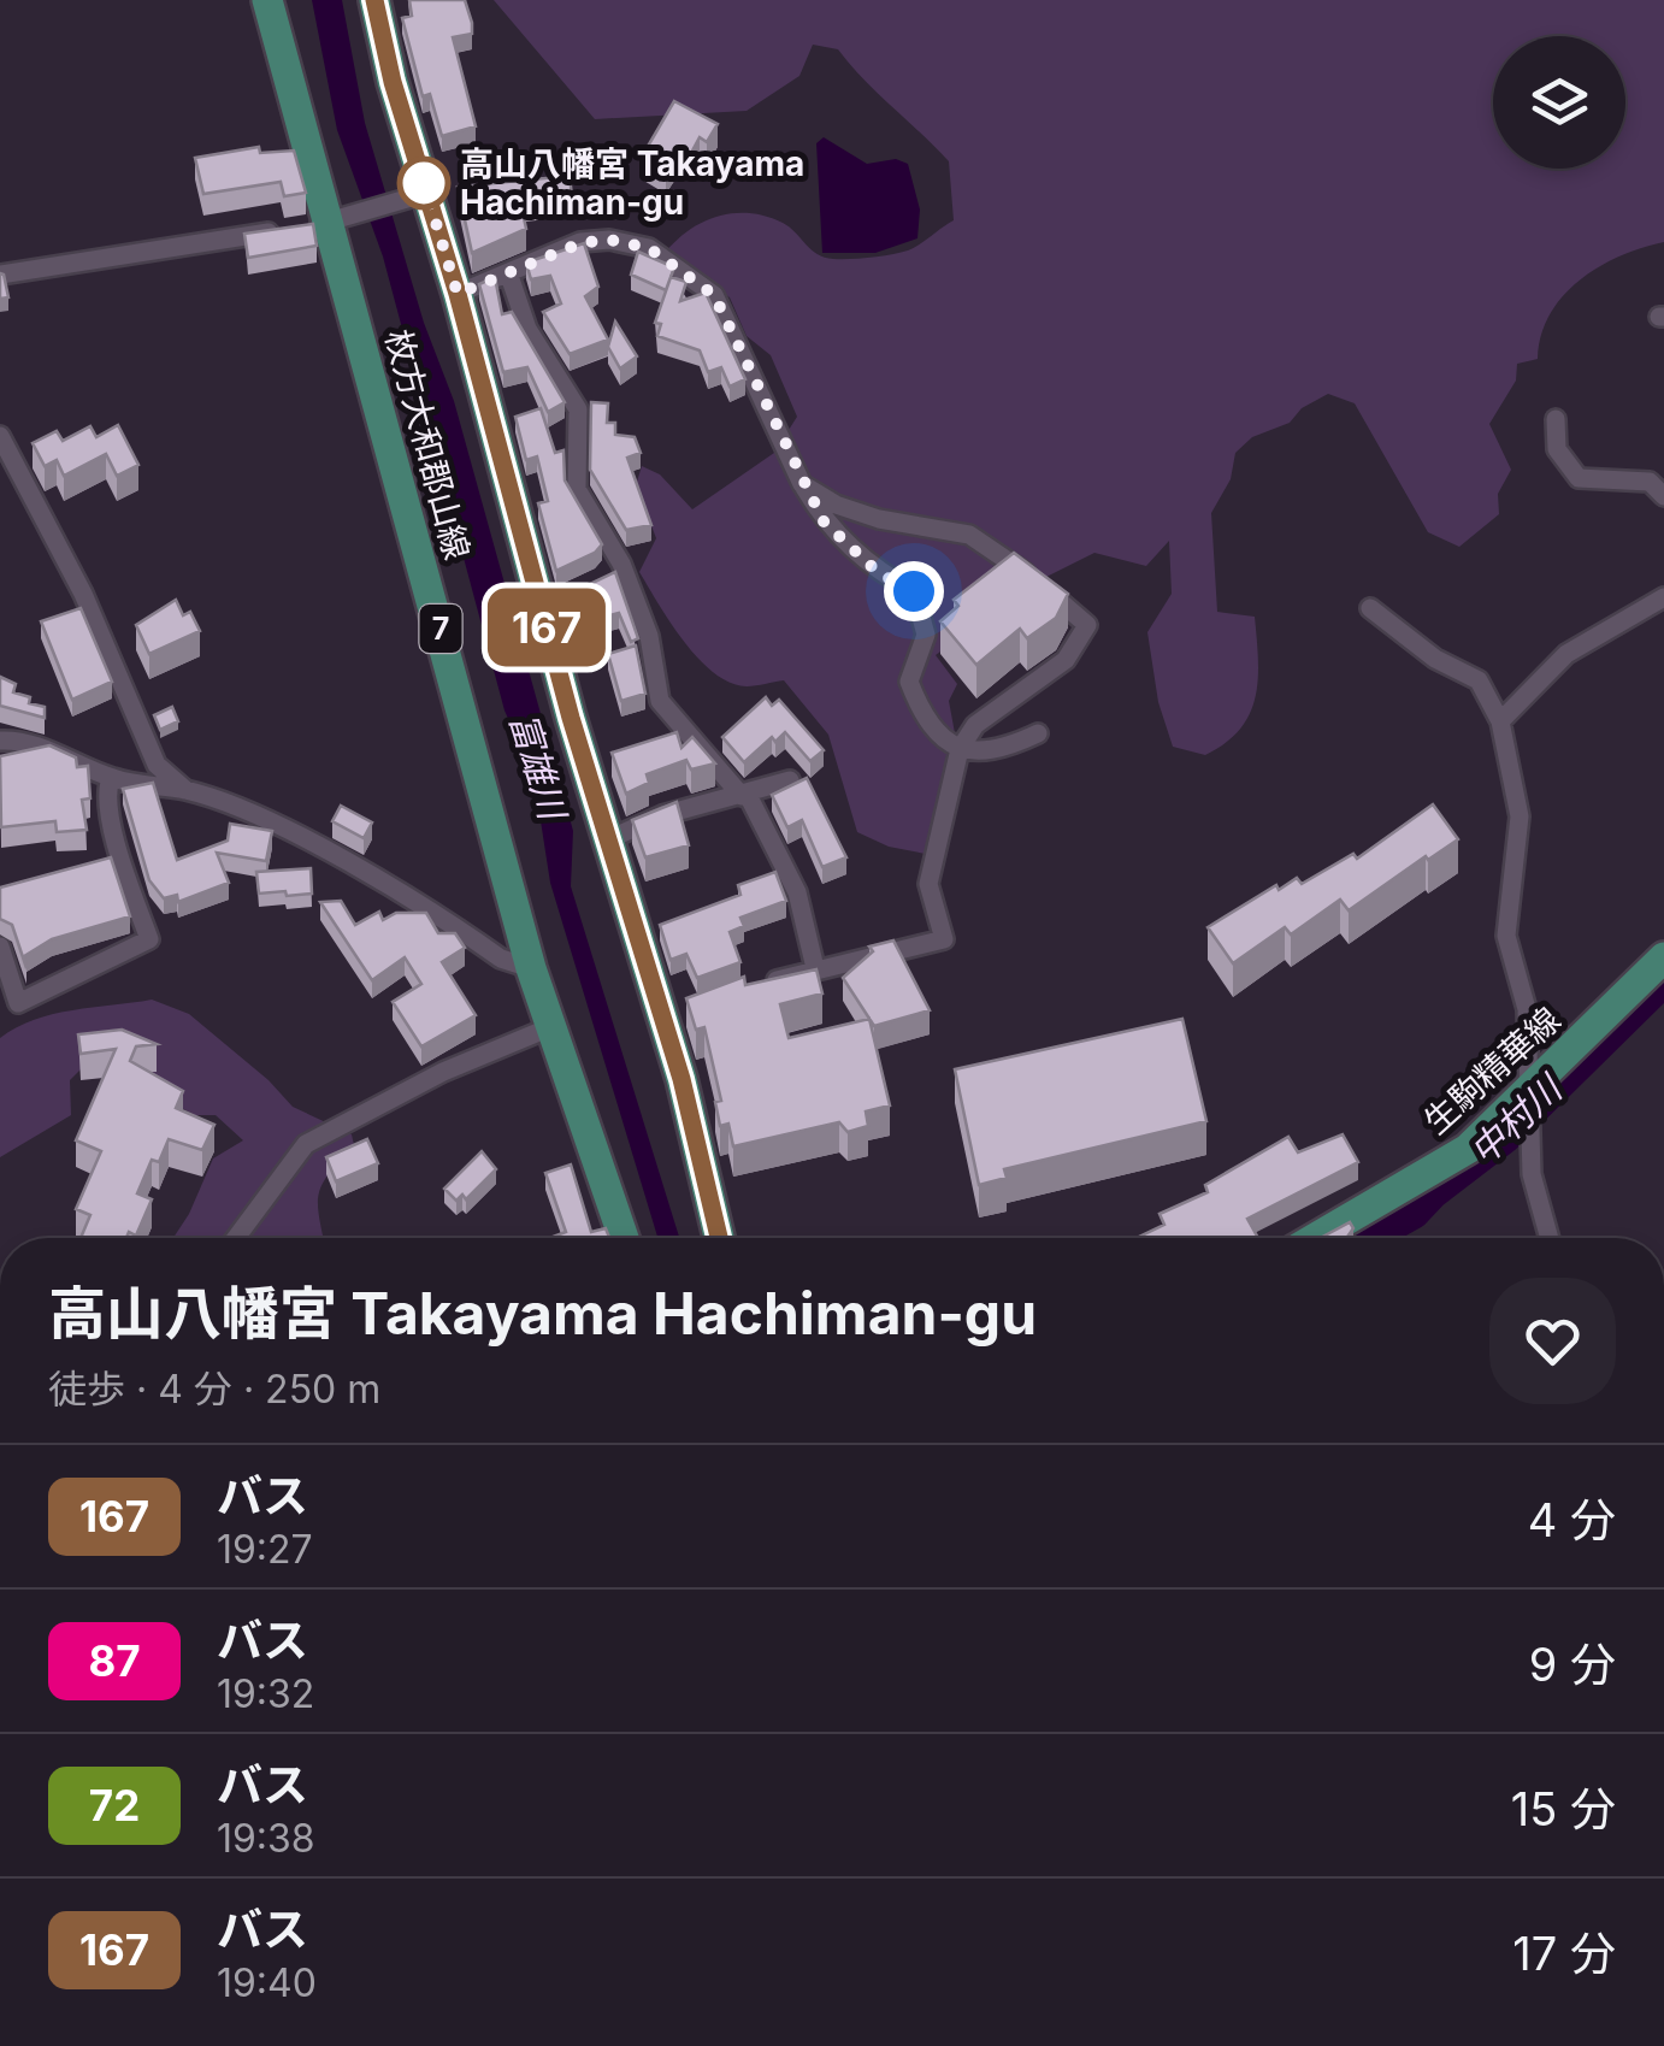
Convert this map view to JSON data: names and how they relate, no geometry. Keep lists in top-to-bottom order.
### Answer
{
  "streets": {
    "main road": ["枚方大和郡山線", "7", "生駒精華線"]
  },
  "water": ["富雄川", "中村川"],
  "places": ["高山八幡宮 Takayama Hachiman-gu"],
  "lines": ["bus line 167"],
  "page": {
    "on_map": "167",
    "heading": ["高山八幡宮 Takayama Hachiman-gu", "徒歩 · 4 分 · 250 m"],
    "list": [
      {
        "mark": "167",
        "name": "バス",
        "note": "19:27",
        "value": "4 分"
      },
      {
        "mark": "87",
        "name": "バス",
        "note": "19:32",
        "value": "9 分"
      },
      {
        "mark": "72",
        "name": "バス",
        "note": "19:38",
        "value": "15 分"
      },
      {
        "mark": "167",
        "name": "バス",
        "note": "19:40",
        "value": "17 分"
      }
    ]
  }
}
